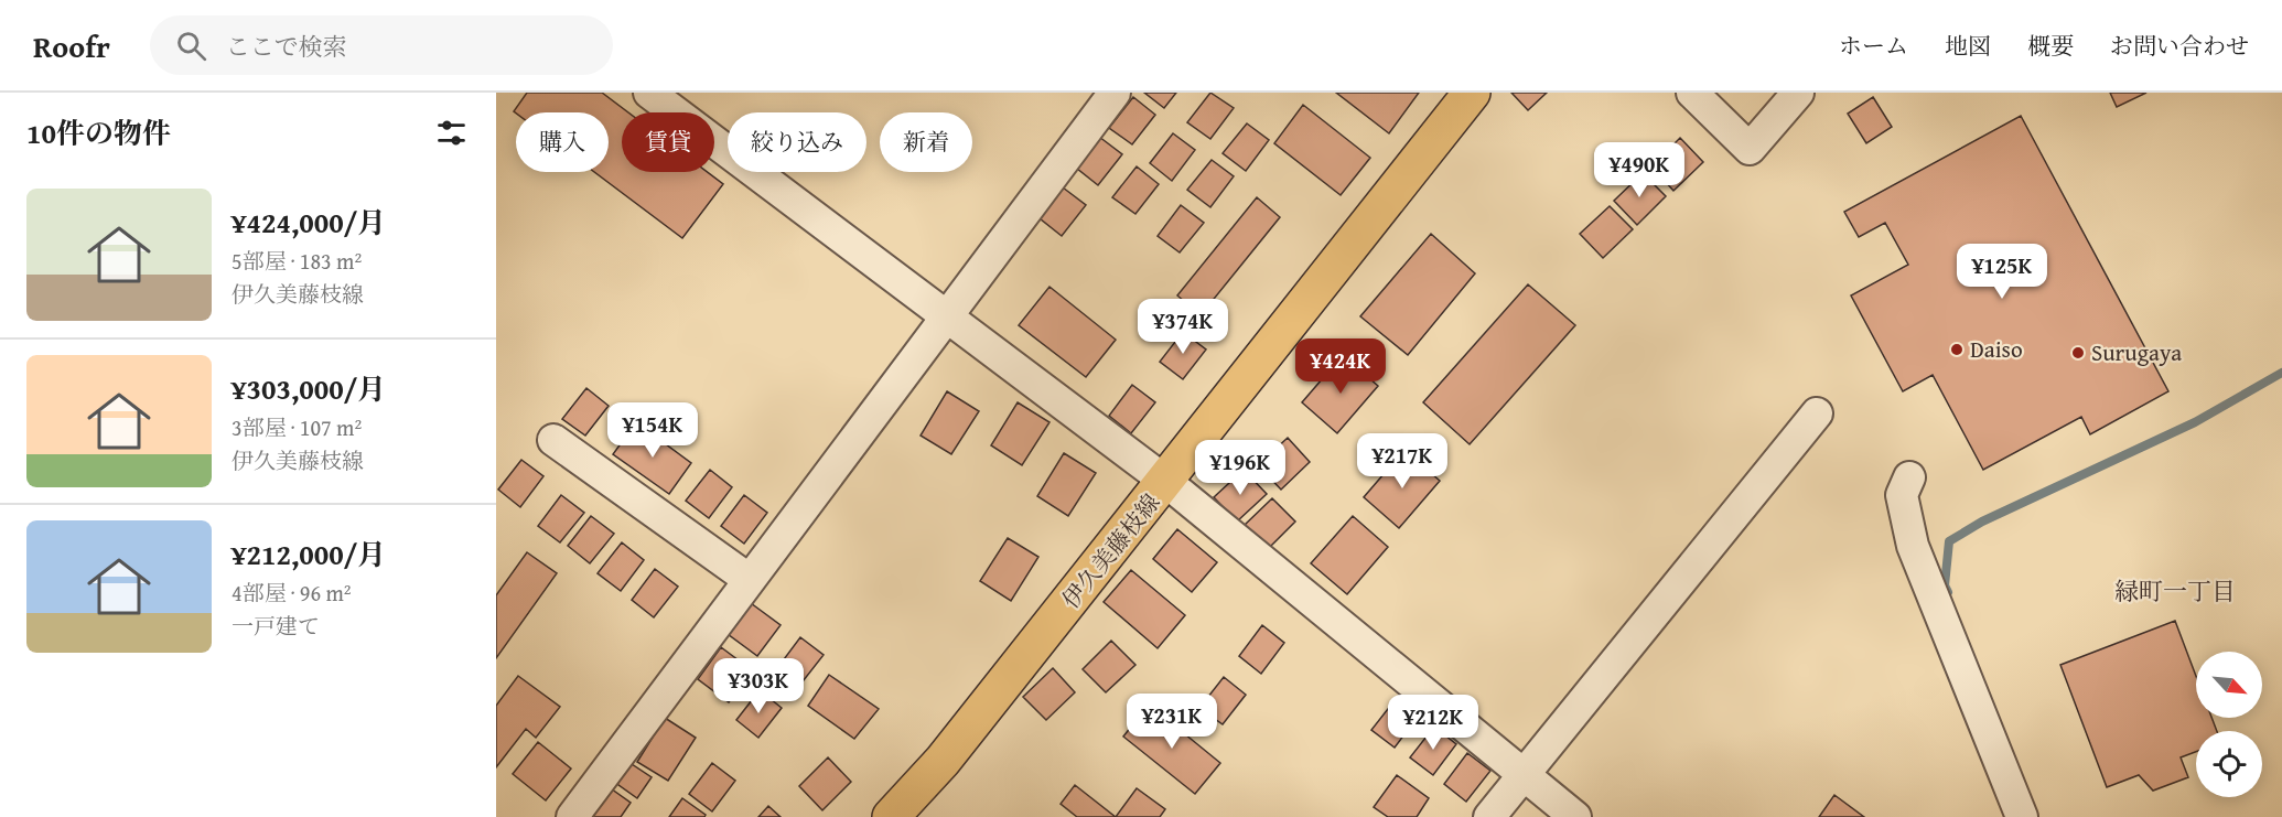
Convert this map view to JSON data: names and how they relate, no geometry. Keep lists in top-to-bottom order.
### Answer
{
  "streets": {
    "main road": ["伊久美藤枝線"]
  },
  "districts": ["緑町一丁目"],
  "places": ["Daiso", "Surugaya"],
  "north": "bottom right",
  "page": {
    "header": "Roofr",
    "search": "ここで検索",
    "nav": [
      "ホーム",
      "地図",
      "概要",
      "お問い合わせ"
    ],
    "heading": "10件の物件",
    "chip": [
      "購入",
      "賃貸",
      "絞り込み",
      "新着"
    ],
    "price": [
      "¥490K",
      "¥125K",
      "¥374K",
      "¥424K",
      "¥154K",
      "¥217K",
      "¥196K",
      "¥303K",
      "¥231K",
      "¥212K"
    ],
    "list": [
      {
        "name": "¥424,000/月",
        "note": "5部屋 · 183 m² · 伊久美藤枝線"
      },
      {
        "name": "¥303,000/月",
        "note": "3部屋 · 107 m² · 伊久美藤枝線"
      },
      {
        "name": "¥212,000/月",
        "note": "4部屋 · 96 m² · 一戸建て"
      }
    ]
  }
}
